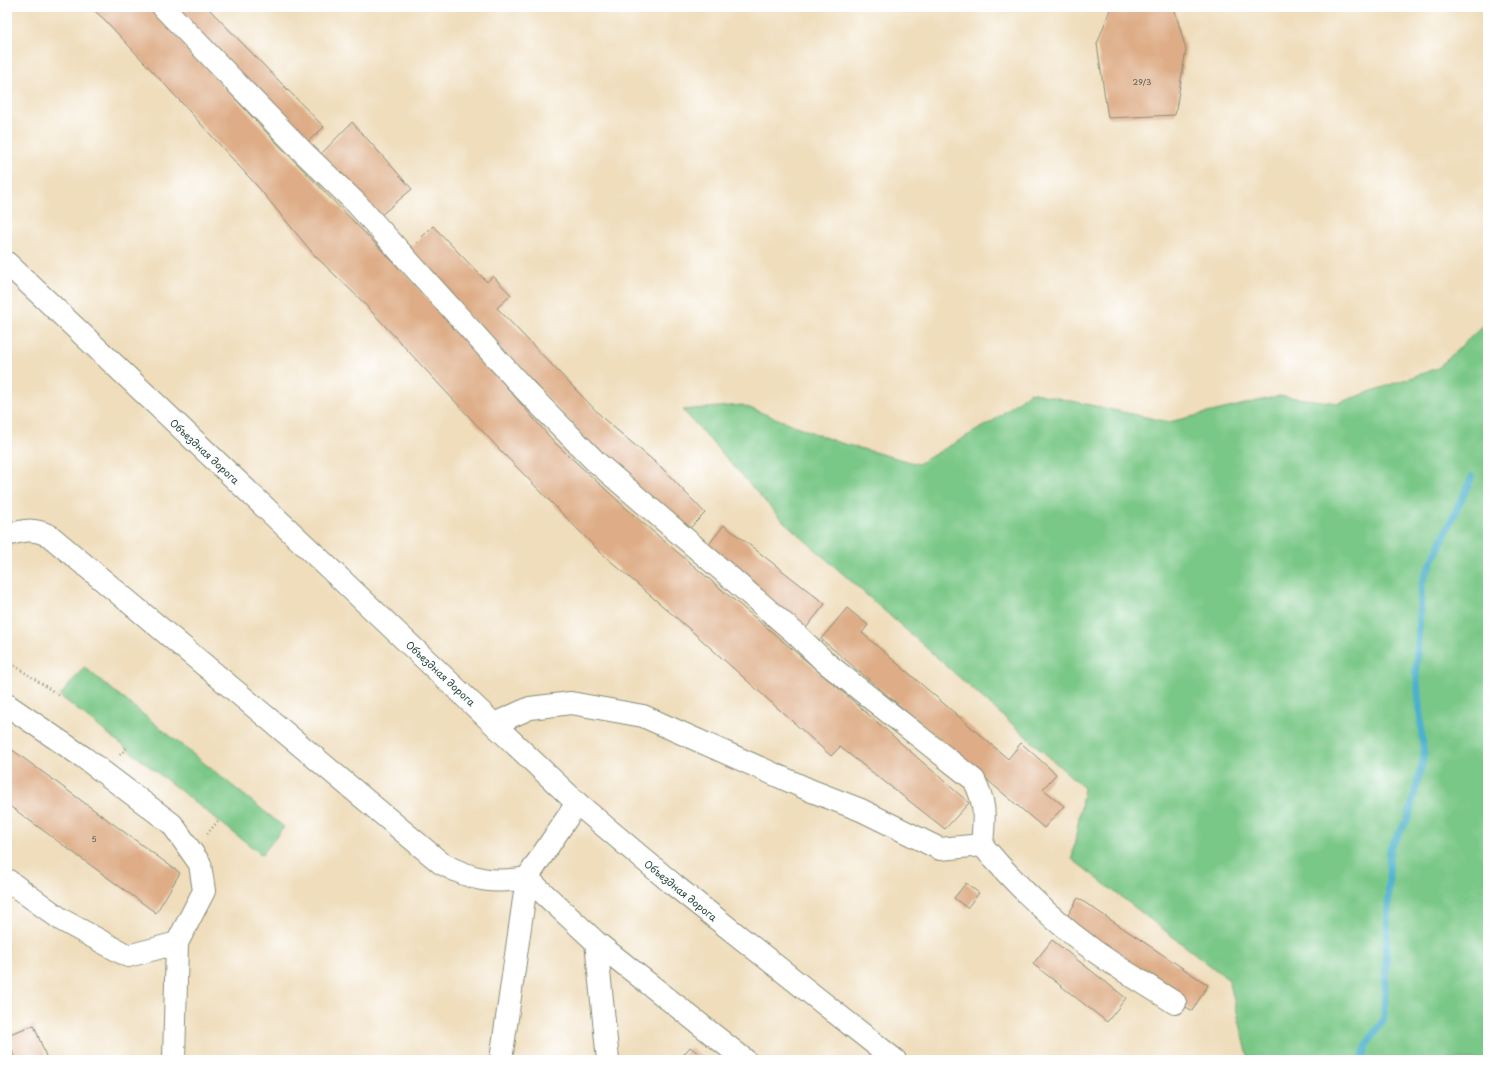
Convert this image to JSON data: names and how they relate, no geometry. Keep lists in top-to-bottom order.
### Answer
{
  "streets": {
    "street": ["Объездная дорога"]
  },
  "house_numbers": ["29/3", "5"]
}
